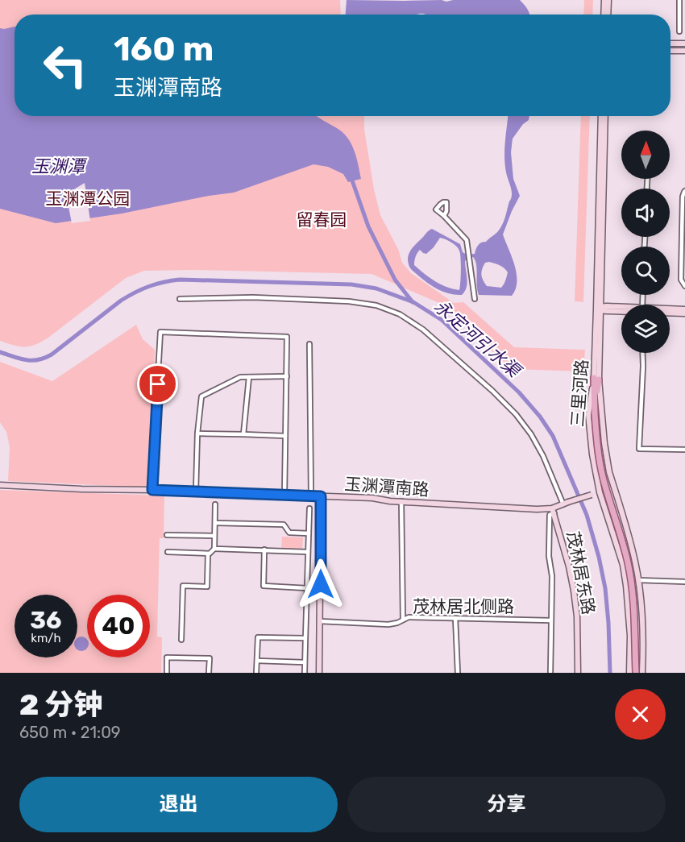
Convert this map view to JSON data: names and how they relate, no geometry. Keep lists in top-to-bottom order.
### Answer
{
  "streets": {
    "main road": ["三里河路", "玉渊潭南路", "茂林居东路"],
    "street": ["茂林居北侧路"]
  },
  "crossings": [
    ["三里河路", "玉渊潭南路"],
    ["玉渊潭南路", "茂林居东路"]
  ],
  "water": ["玉渊潭", "永定河引水渠"],
  "parks": ["玉渊潭公园", "留春园"],
  "north": "top",
  "page": {
    "turn": ["160 m", "玉渊潭南路"],
    "speed": "36 km/h",
    "limit": "40",
    "heading": ["2 分钟", "650 m · 21:09"],
    "buttons": ["退出", "分享"]
  }
}
